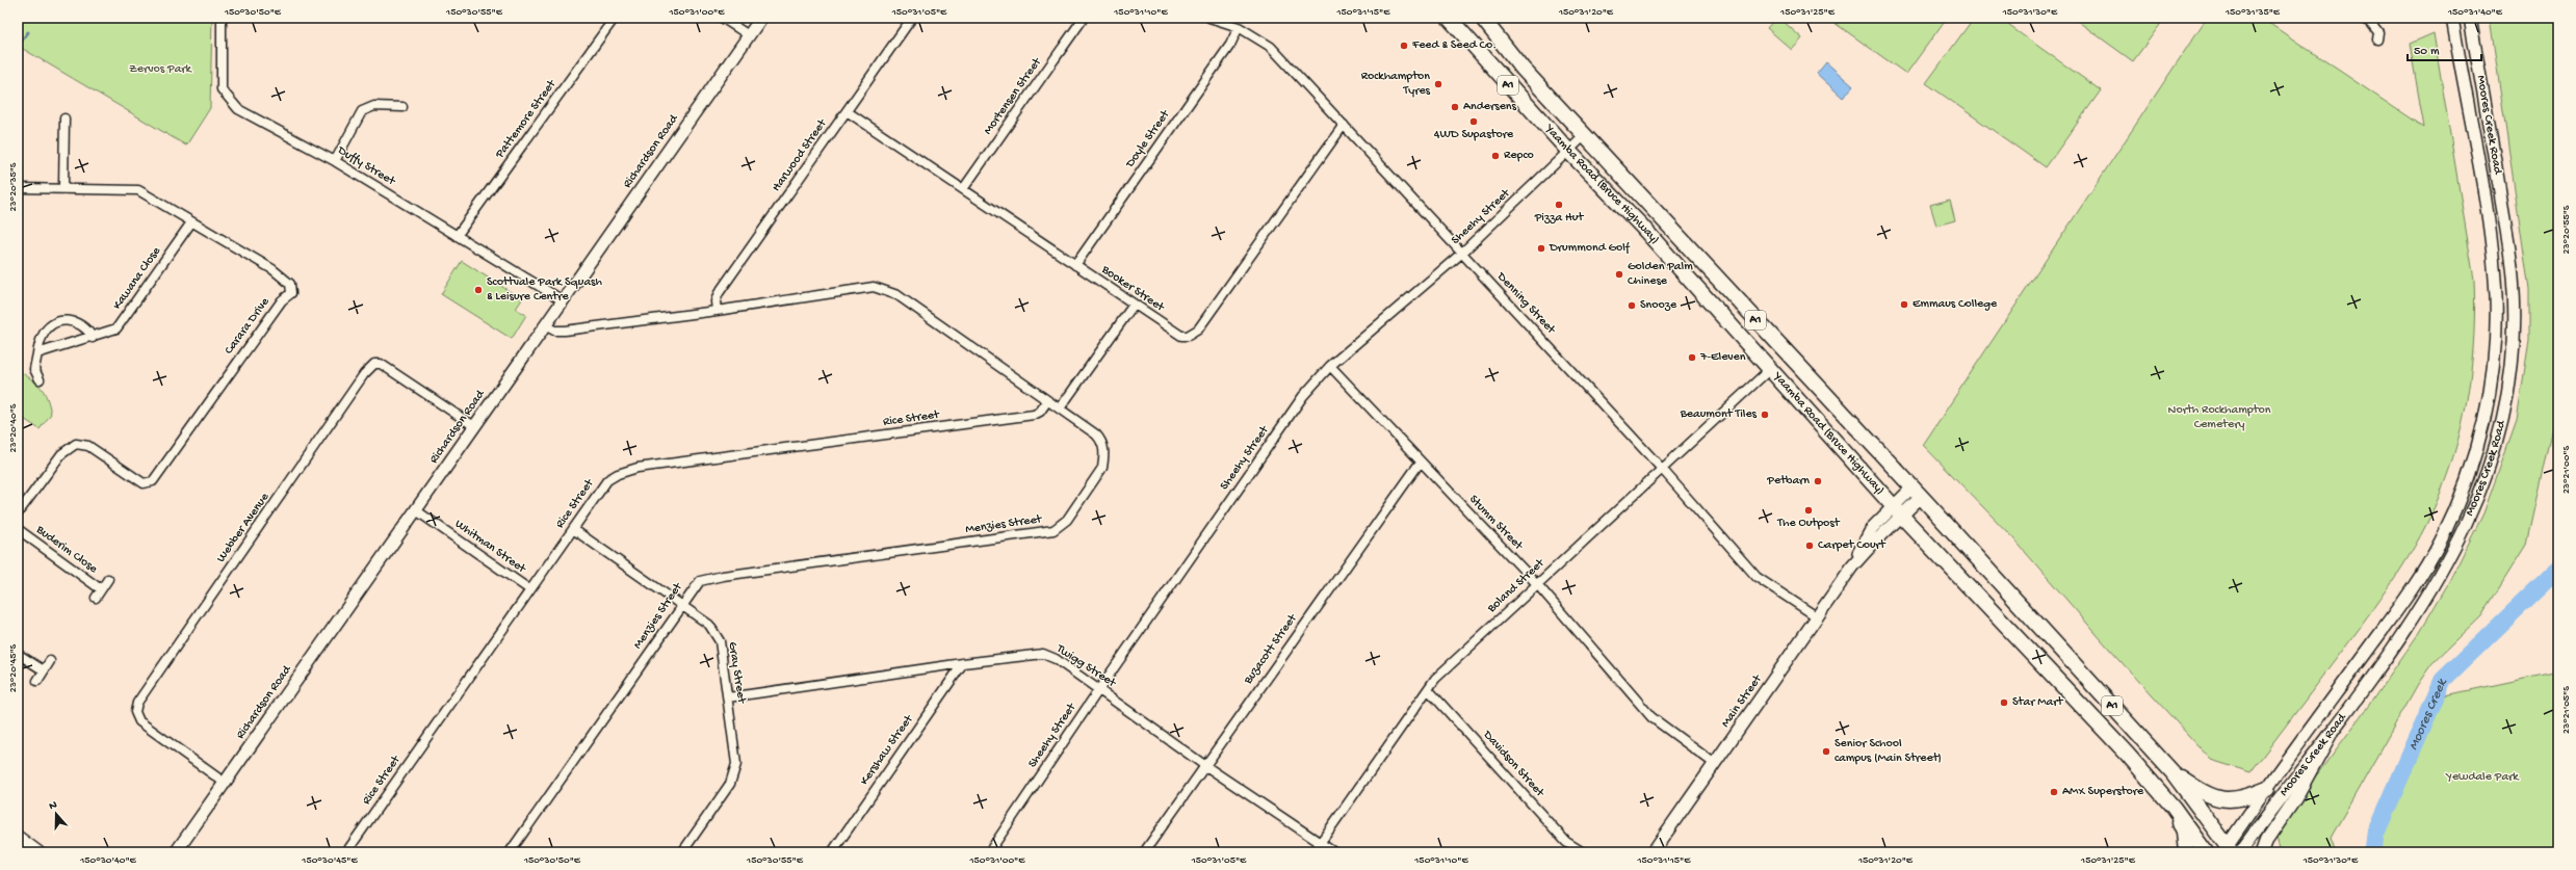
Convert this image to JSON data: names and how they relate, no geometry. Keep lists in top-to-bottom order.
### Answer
{
  "streets": {
    "highway": ["A1", "Yaamba Road (Bruce Highway)"],
    "main road": ["Moores Creek Road", "Richardson Road", "Main Street"],
    "street": [
      "Mortensen Street",
      "Pattemore Street",
      "Doyle Street",
      "Harwood Street",
      "Duffy Street",
      "Sheehy Street",
      "Kawana Close",
      "Booker Street",
      "Denning Street",
      "Carara Drive",
      "Rice Street",
      "Stumm Street",
      "Menzies Street",
      "Webber Avenue",
      "Whitman Street",
      "Buderim Close",
      "Boland Street",
      "Buzacott Street",
      "Twigg Street",
      "Gray Street",
      "Kershaw Street",
      "Davidson Street"
    ]
  },
  "crossings": [
    ["A1", "Yaamba Road (Bruce Highway)"],
    ["Mortensen Street", "Booker Street"],
    ["Pattemore Street", "Duffy Street"],
    ["Moores Creek Road", "Yaamba Road (Bruce Highway)"],
    ["Doyle Street", "Booker Street"],
    ["Doyle Street", "Denning Street"],
    ["Richardson Road", "Duffy Street"],
    ["Richardson Road", "Menzies Street"],
    ["Richardson Road", "Webber Avenue"],
    ["Richardson Road", "Whitman Street"],
    ["Harwood Street", "Booker Street"],
    ["Harwood Street", "Menzies Street"],
    ["Yaamba Road (Bruce Highway)", "Sheehy Street"],
    ["Yaamba Road (Bruce Highway)", "Boland Street"],
    ["Yaamba Road (Bruce Highway)", "Main Street"],
    ["Sheehy Street", "Denning Street"],
    ["Sheehy Street", "Stumm Street"],
    ["Sheehy Street", "Twigg Street"],
    ["Kawana Close", "Carara Drive"],
    ["Booker Street", "Denning Street"],
    ["Denning Street", "Boland Street"],
    ["Denning Street", "Main Street"],
    ["Rice Street", "Menzies Street"],
    ["Rice Street", "Whitman Street"],
    ["Rice Street", "Gray Street"],
    ["Stumm Street", "Boland Street"],
    ["Stumm Street", "Buzacott Street"],
    ["Stumm Street", "Main Street"],
    ["Menzies Street", "Gray Street"],
    ["Boland Street", "Twigg Street"],
    ["Boland Street", "Davidson Street"],
    ["Buzacott Street", "Twigg Street"],
    ["Twigg Street", "Gray Street"],
    ["Twigg Street", "Kershaw Street"]
  ],
  "water": ["Moores Creek"],
  "parks": ["Zervos Park", "North Rockhampton Cemetery", "Yewdale Park"],
  "places": [
    "Feed & Seed Co.",
    "Rockhampton Tyres",
    "Andersens",
    "4WD Supastore",
    "Repco",
    "Pizza Hut",
    "Drummond Golf",
    "Golden Palm Chinese",
    "Scottvale Park Squash & Leisure Centre",
    "Emmaus College",
    "Snooze",
    "7-Eleven",
    "Beaumont Tiles",
    "Petbarn",
    "The Outpost",
    "Carpet Court",
    "Star Mart",
    "Senior School campus (Main Street)",
    "AMX Superstore"
  ],
  "scale_bar": "50 m",
  "north": "top",
  "coordinates": [
    "150°30'50\"E",
    "150°30'55\"E",
    "150°31'00\"E",
    "150°31'05\"E",
    "150°31'10\"E",
    "150°31'15\"E",
    "150°31'20\"E",
    "150°31'25\"E",
    "150°31'30\"E",
    "150°31'35\"E",
    "150°31'40\"E",
    "23°20'35\"S",
    "23°20'55\"S",
    "23°20'40\"S",
    "23°21'00\"S",
    "23°20'45\"S",
    "23°21'05\"S",
    "150°30'40\"E",
    "150°30'45\"E"
  ]
}
